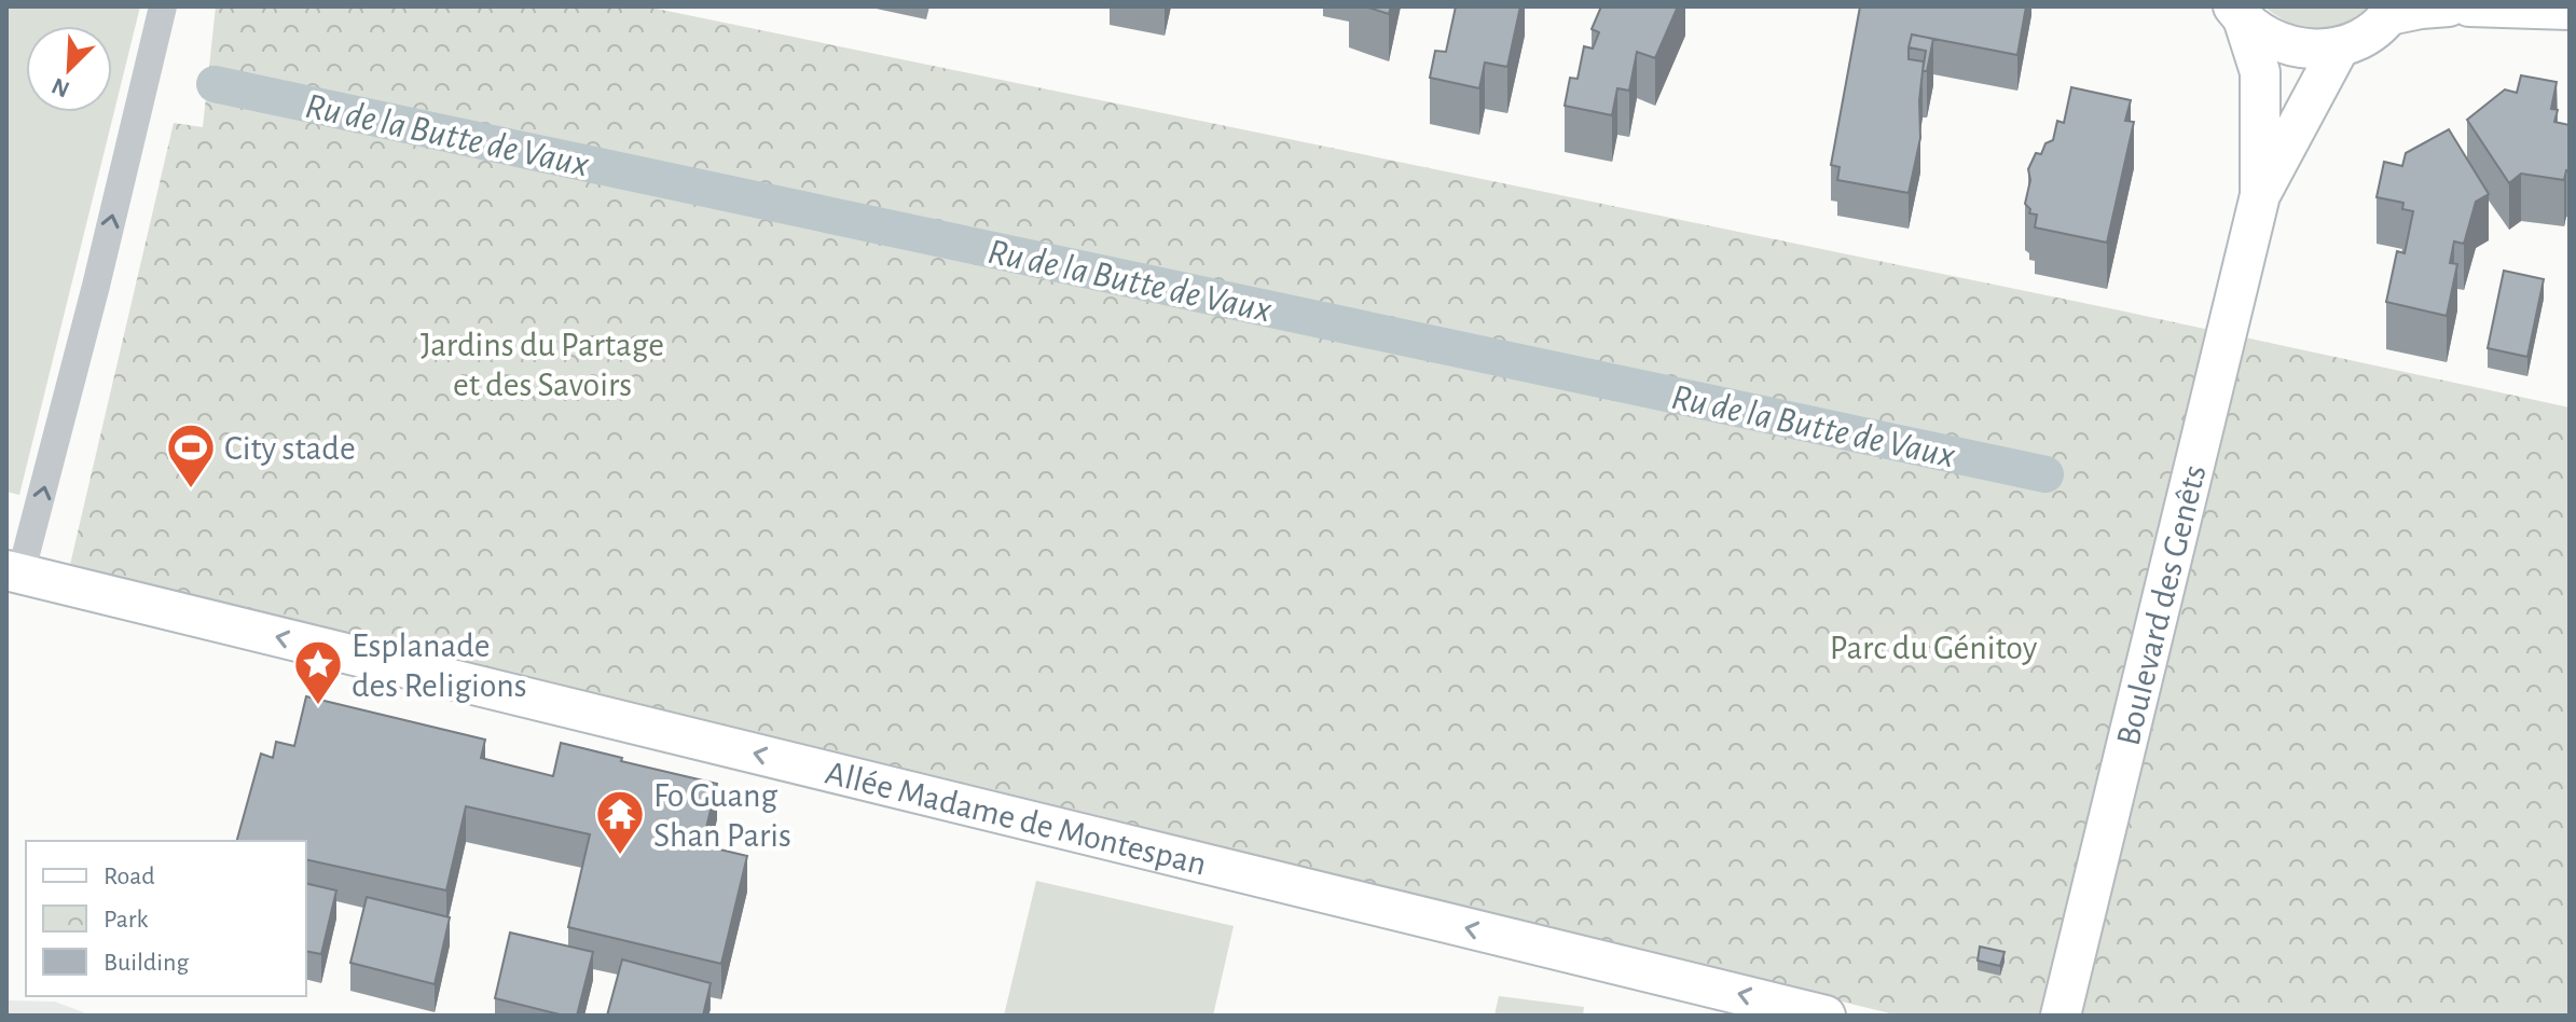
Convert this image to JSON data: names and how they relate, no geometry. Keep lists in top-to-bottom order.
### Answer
{
  "streets": {
    "street": ["Boulevard des Genêts", "Allée Madame de Montespan"]
  },
  "one_way": ["Allée Madame de Montespan"],
  "water": ["Ru de la Butte de Vaux"],
  "parks": ["Jardins du Partage et des Savoirs", "Parc du Génitoy"],
  "places": {
    "sports": ["City stade"],
    "place": ["Esplanade des Religions"],
    "temple": ["Fo Guang Shan Paris"]
  },
  "legend": ["Road", "Park", "Building"],
  "north": "bottom left"
}
